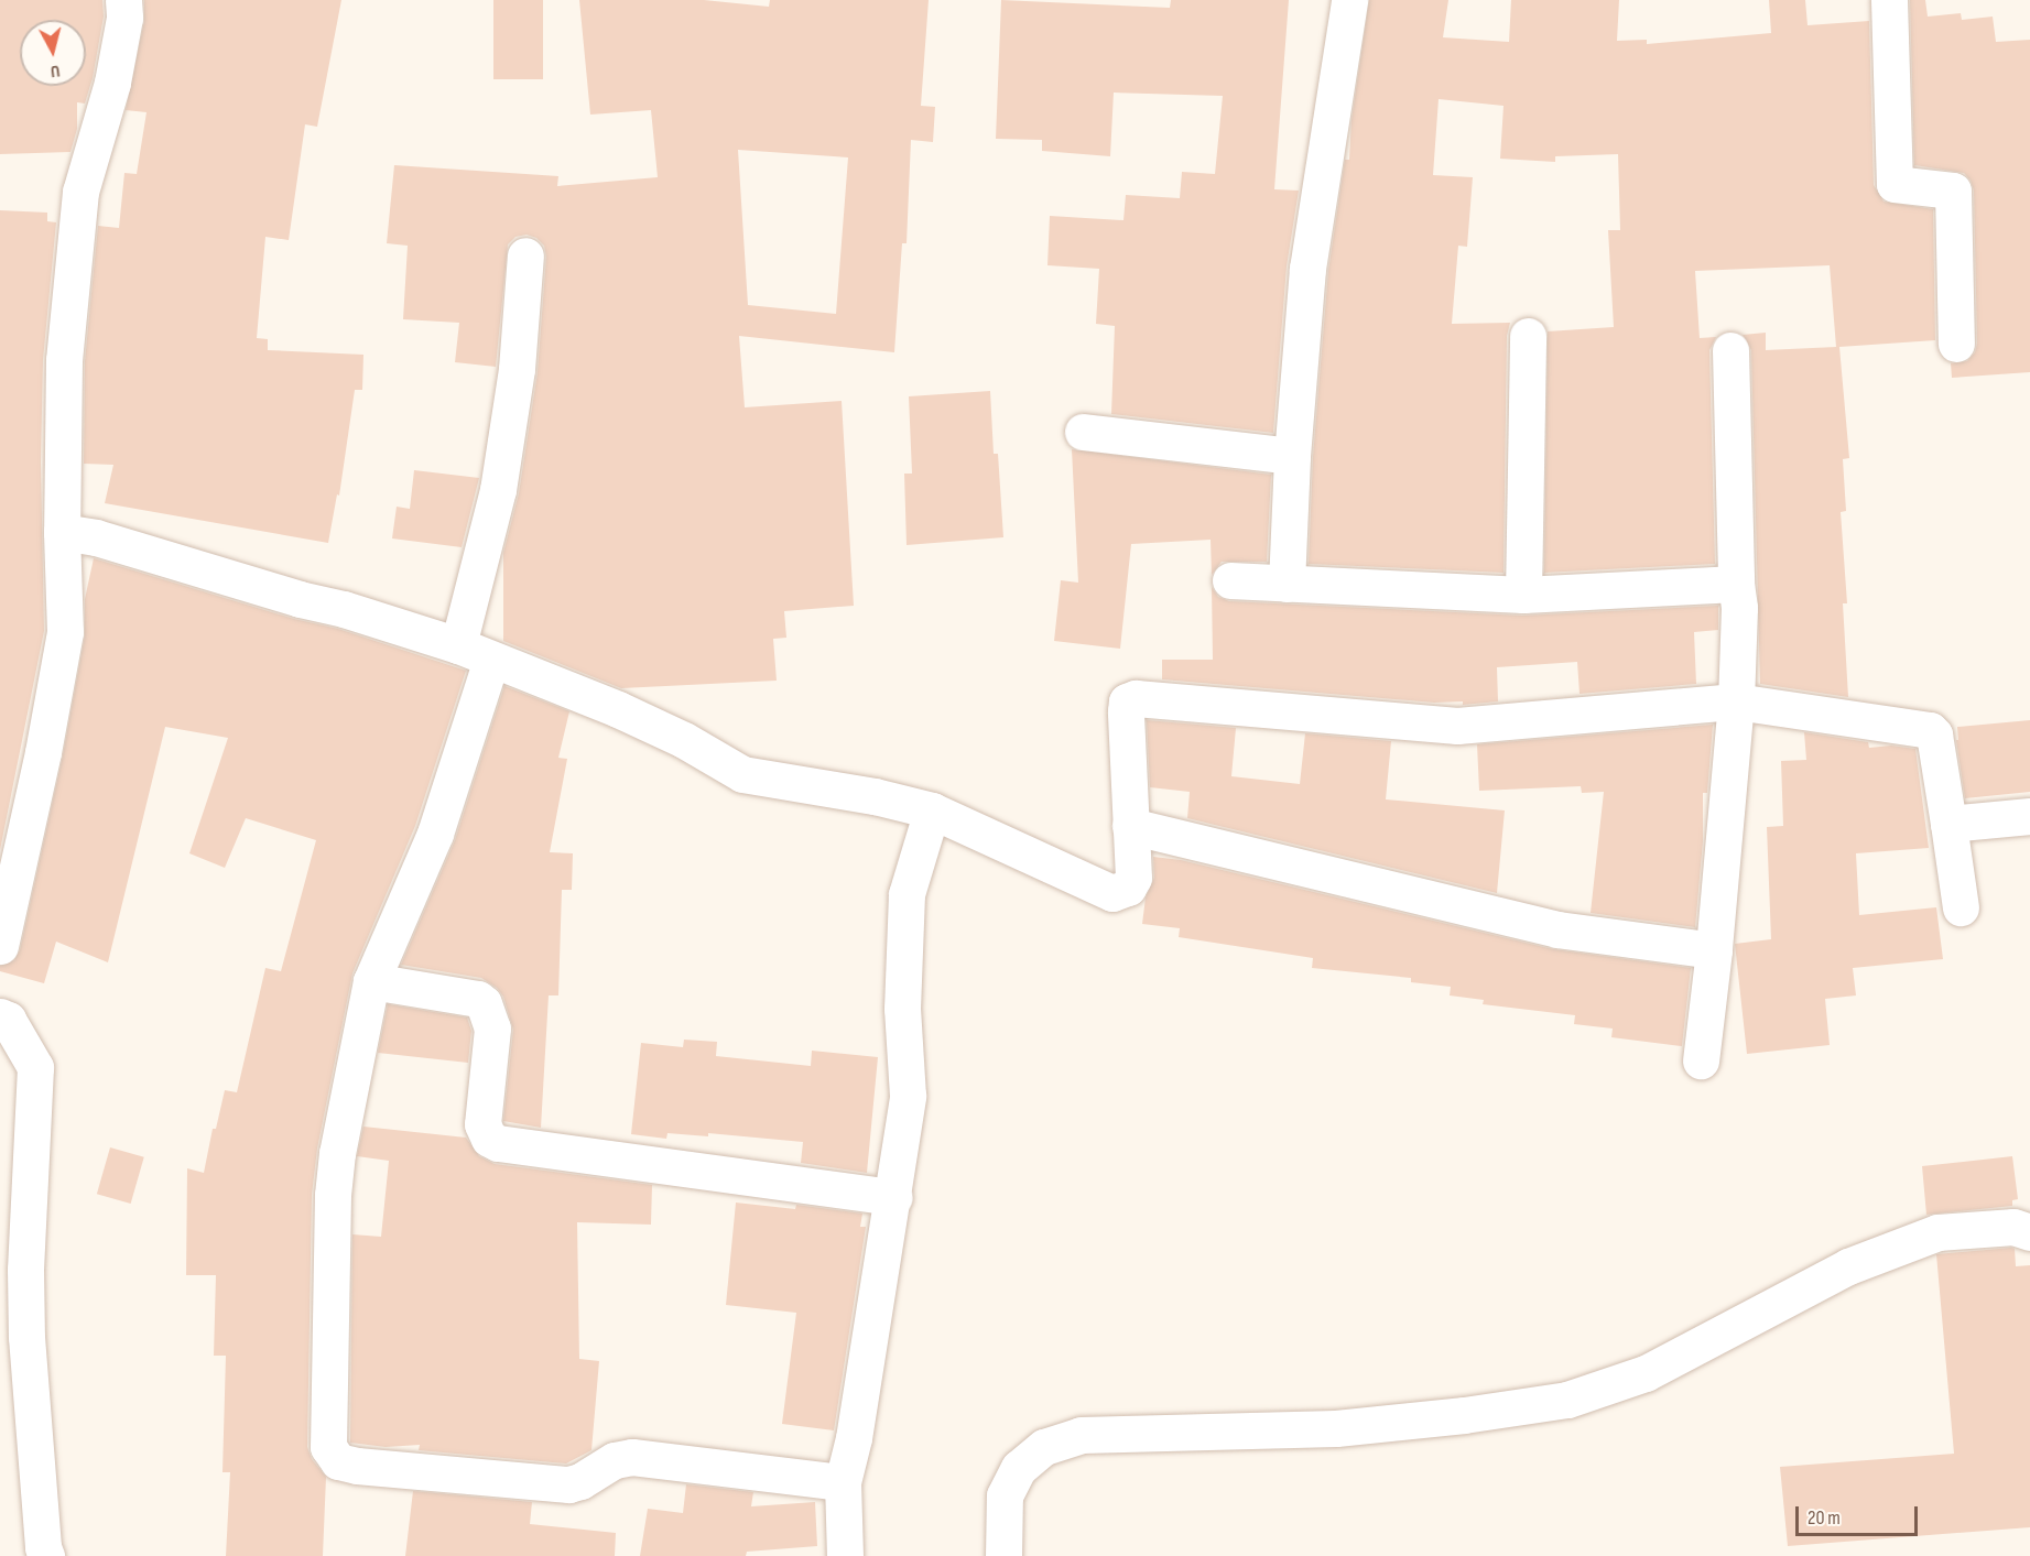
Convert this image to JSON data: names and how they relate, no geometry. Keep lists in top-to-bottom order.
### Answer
{
  "scale_bar": "20 m",
  "north": "bottom"
}
